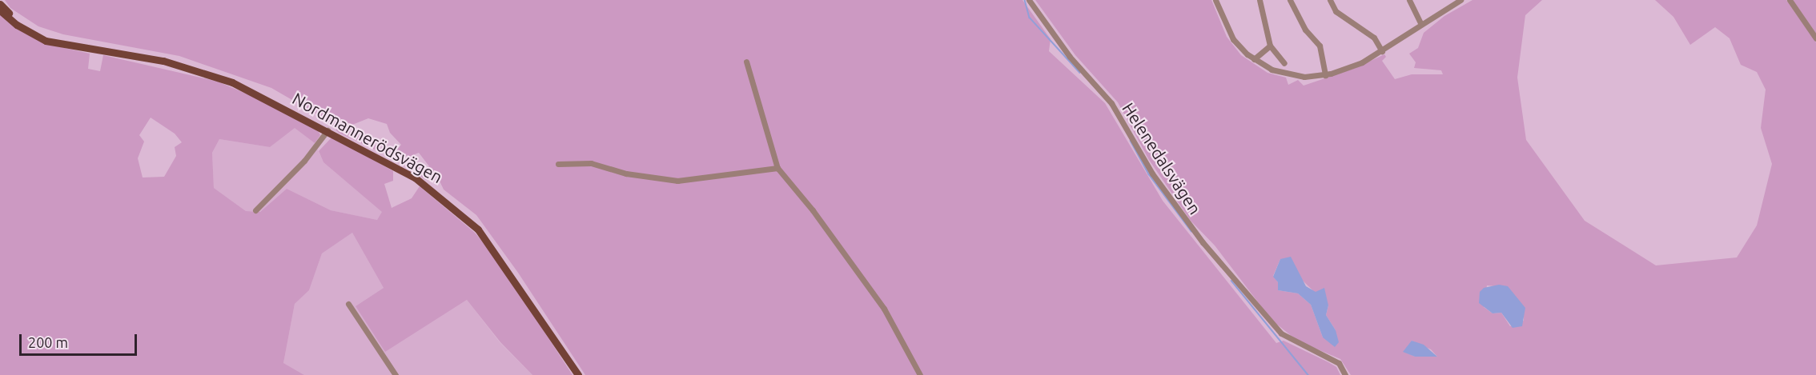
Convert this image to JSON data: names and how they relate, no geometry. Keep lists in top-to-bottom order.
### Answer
{
  "streets": {
    "main road": ["Nordmannerödsvägen"],
    "street": ["Helenedalsvägen"]
  },
  "scale_bar": "200 m"
}
